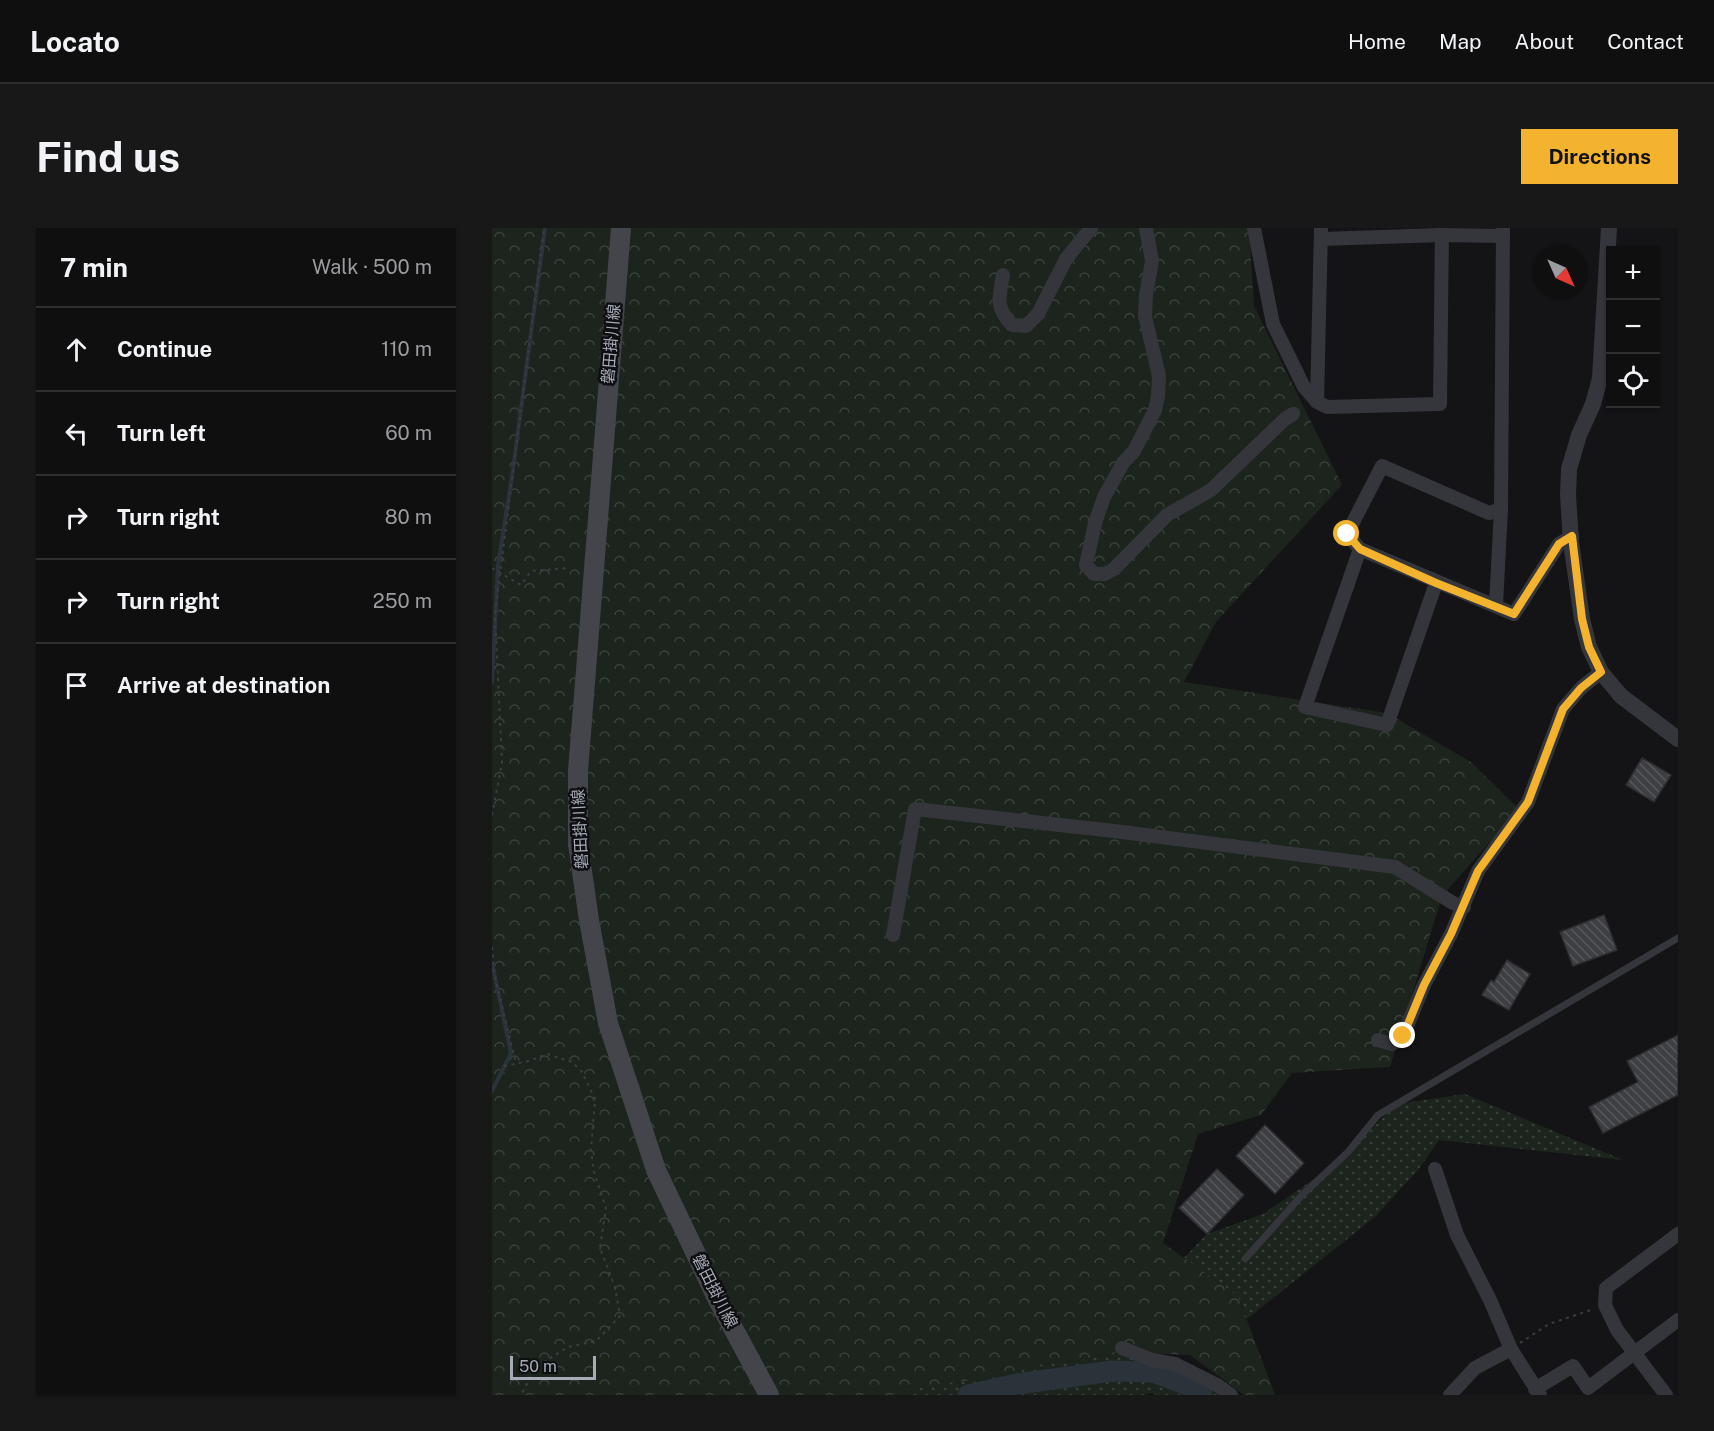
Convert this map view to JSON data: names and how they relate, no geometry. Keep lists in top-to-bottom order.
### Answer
{
  "streets": {
    "main road": ["磐田掛川線"]
  },
  "scale_bar": "50 m",
  "north": "bottom right",
  "page": {
    "header": "Locato",
    "nav": [
      "Home",
      "Map",
      "About",
      "Contact"
    ],
    "buttons": "Directions",
    "title": "Find us",
    "heading": ["7 min", "Walk · 500 m"],
    "map_buttons": ["+", "−"],
    "list": [
      ["Continue", "110 m"],
      ["Turn left", "60 m"],
      ["Turn right", "80 m"],
      ["Turn right", "250 m"],
      "Arrive at destination"
    ],
    "scale": "50 m"
  }
}
